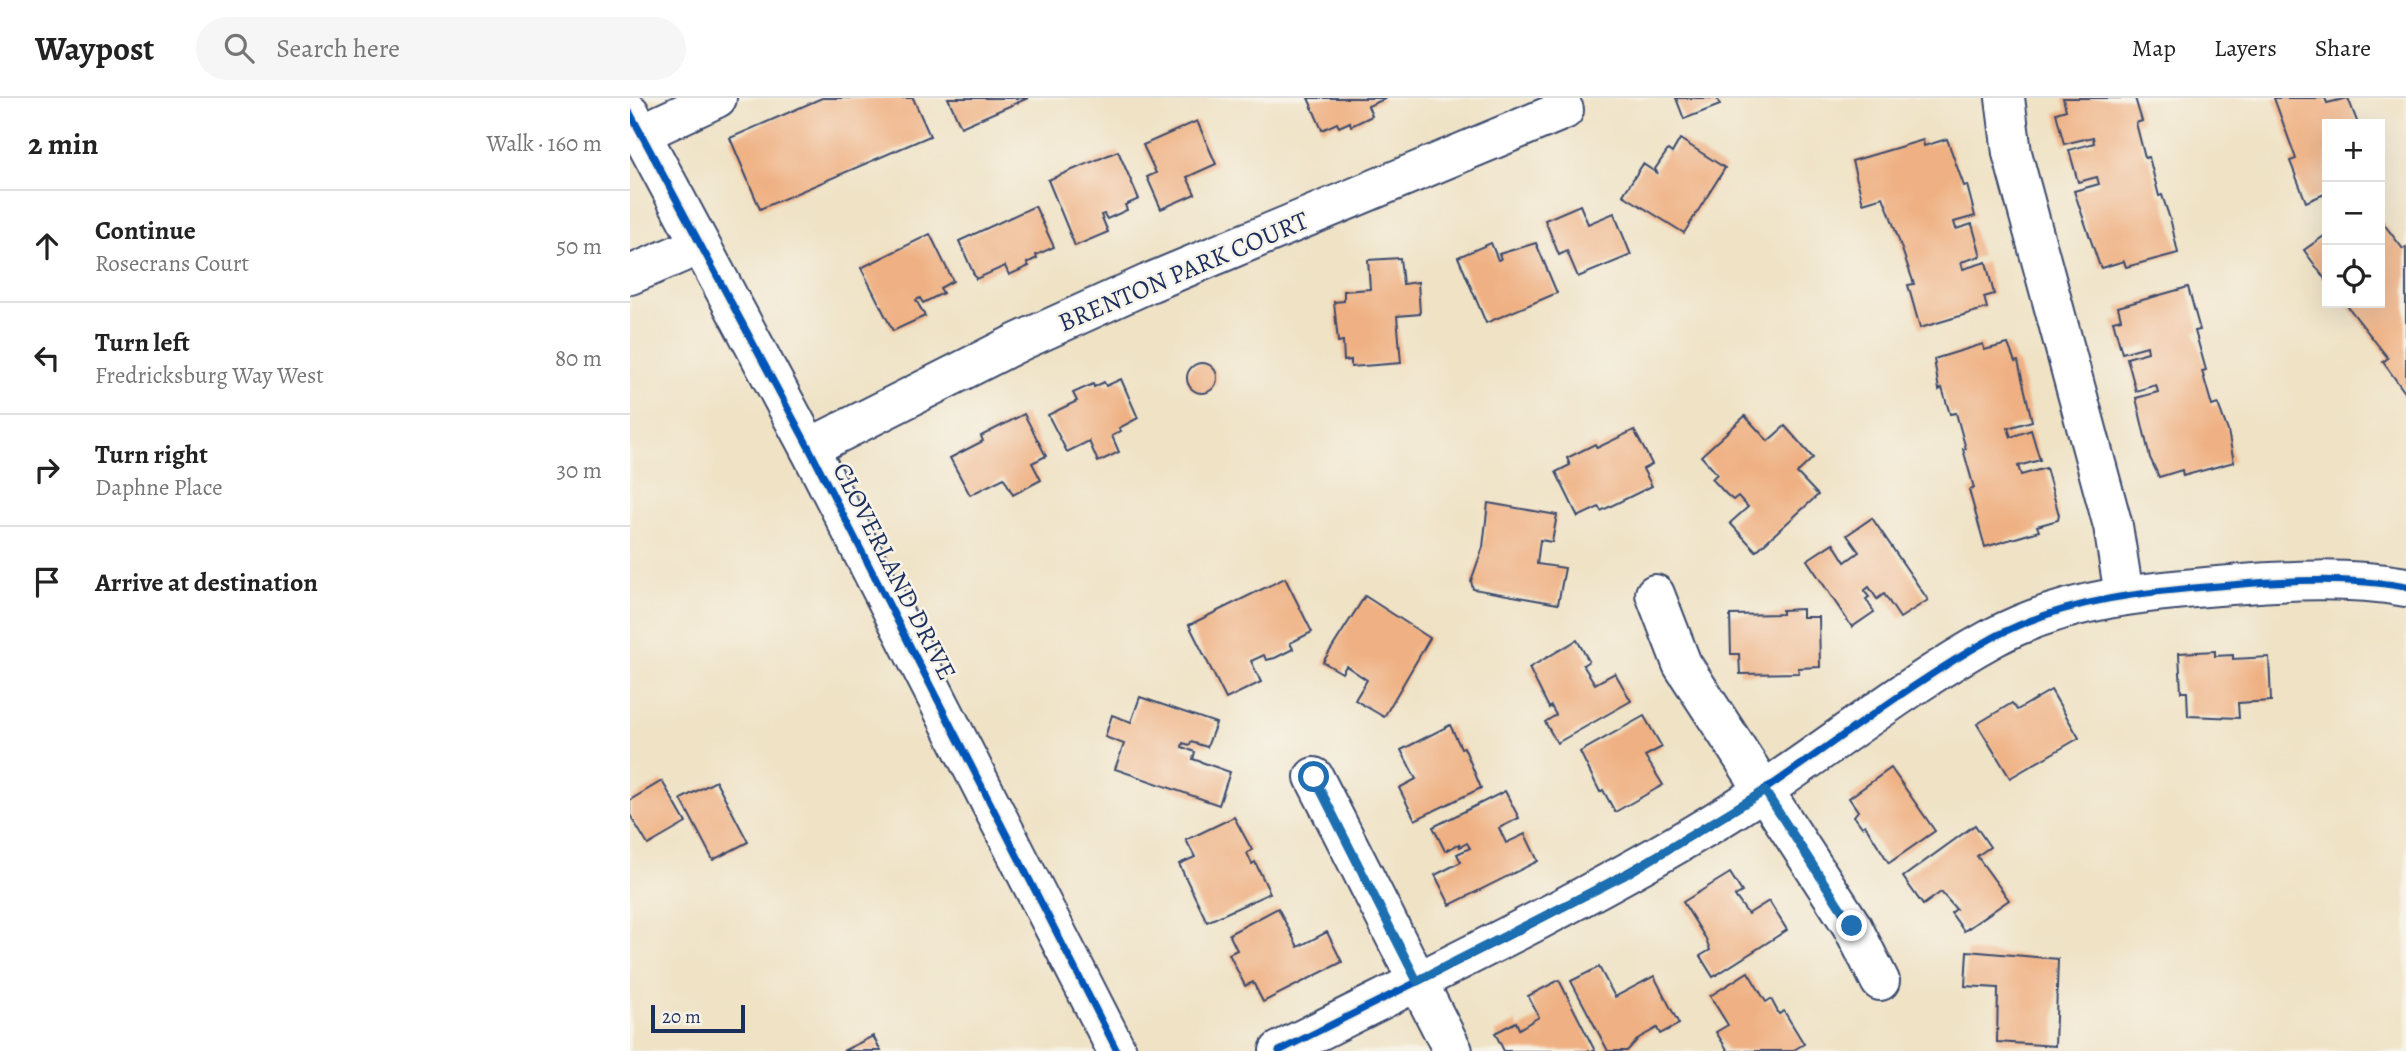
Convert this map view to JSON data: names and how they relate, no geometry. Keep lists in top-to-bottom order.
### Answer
{
  "streets": {
    "street": ["BRENTON PARK COURT", "CLOVERLAND DRIVE"]
  },
  "crossings": [
    ["BRENTON PARK COURT", "CLOVERLAND DRIVE"]
  ],
  "scale_bar": "20 m",
  "page": {
    "header": "Waypost",
    "search": "Search here",
    "nav": ["Map", "Layers", "Share"],
    "heading": ["2 min", "Walk · 160 m"],
    "map_buttons": ["+", "−"],
    "list": [
      ["Continue", "Rosecrans Court", "50 m"],
      ["Turn left", "Fredricksburg Way West", "80 m"],
      ["Turn right", "Daphne Place", "30 m"],
      "Arrive at destination"
    ],
    "scale": "20 m"
  }
}
